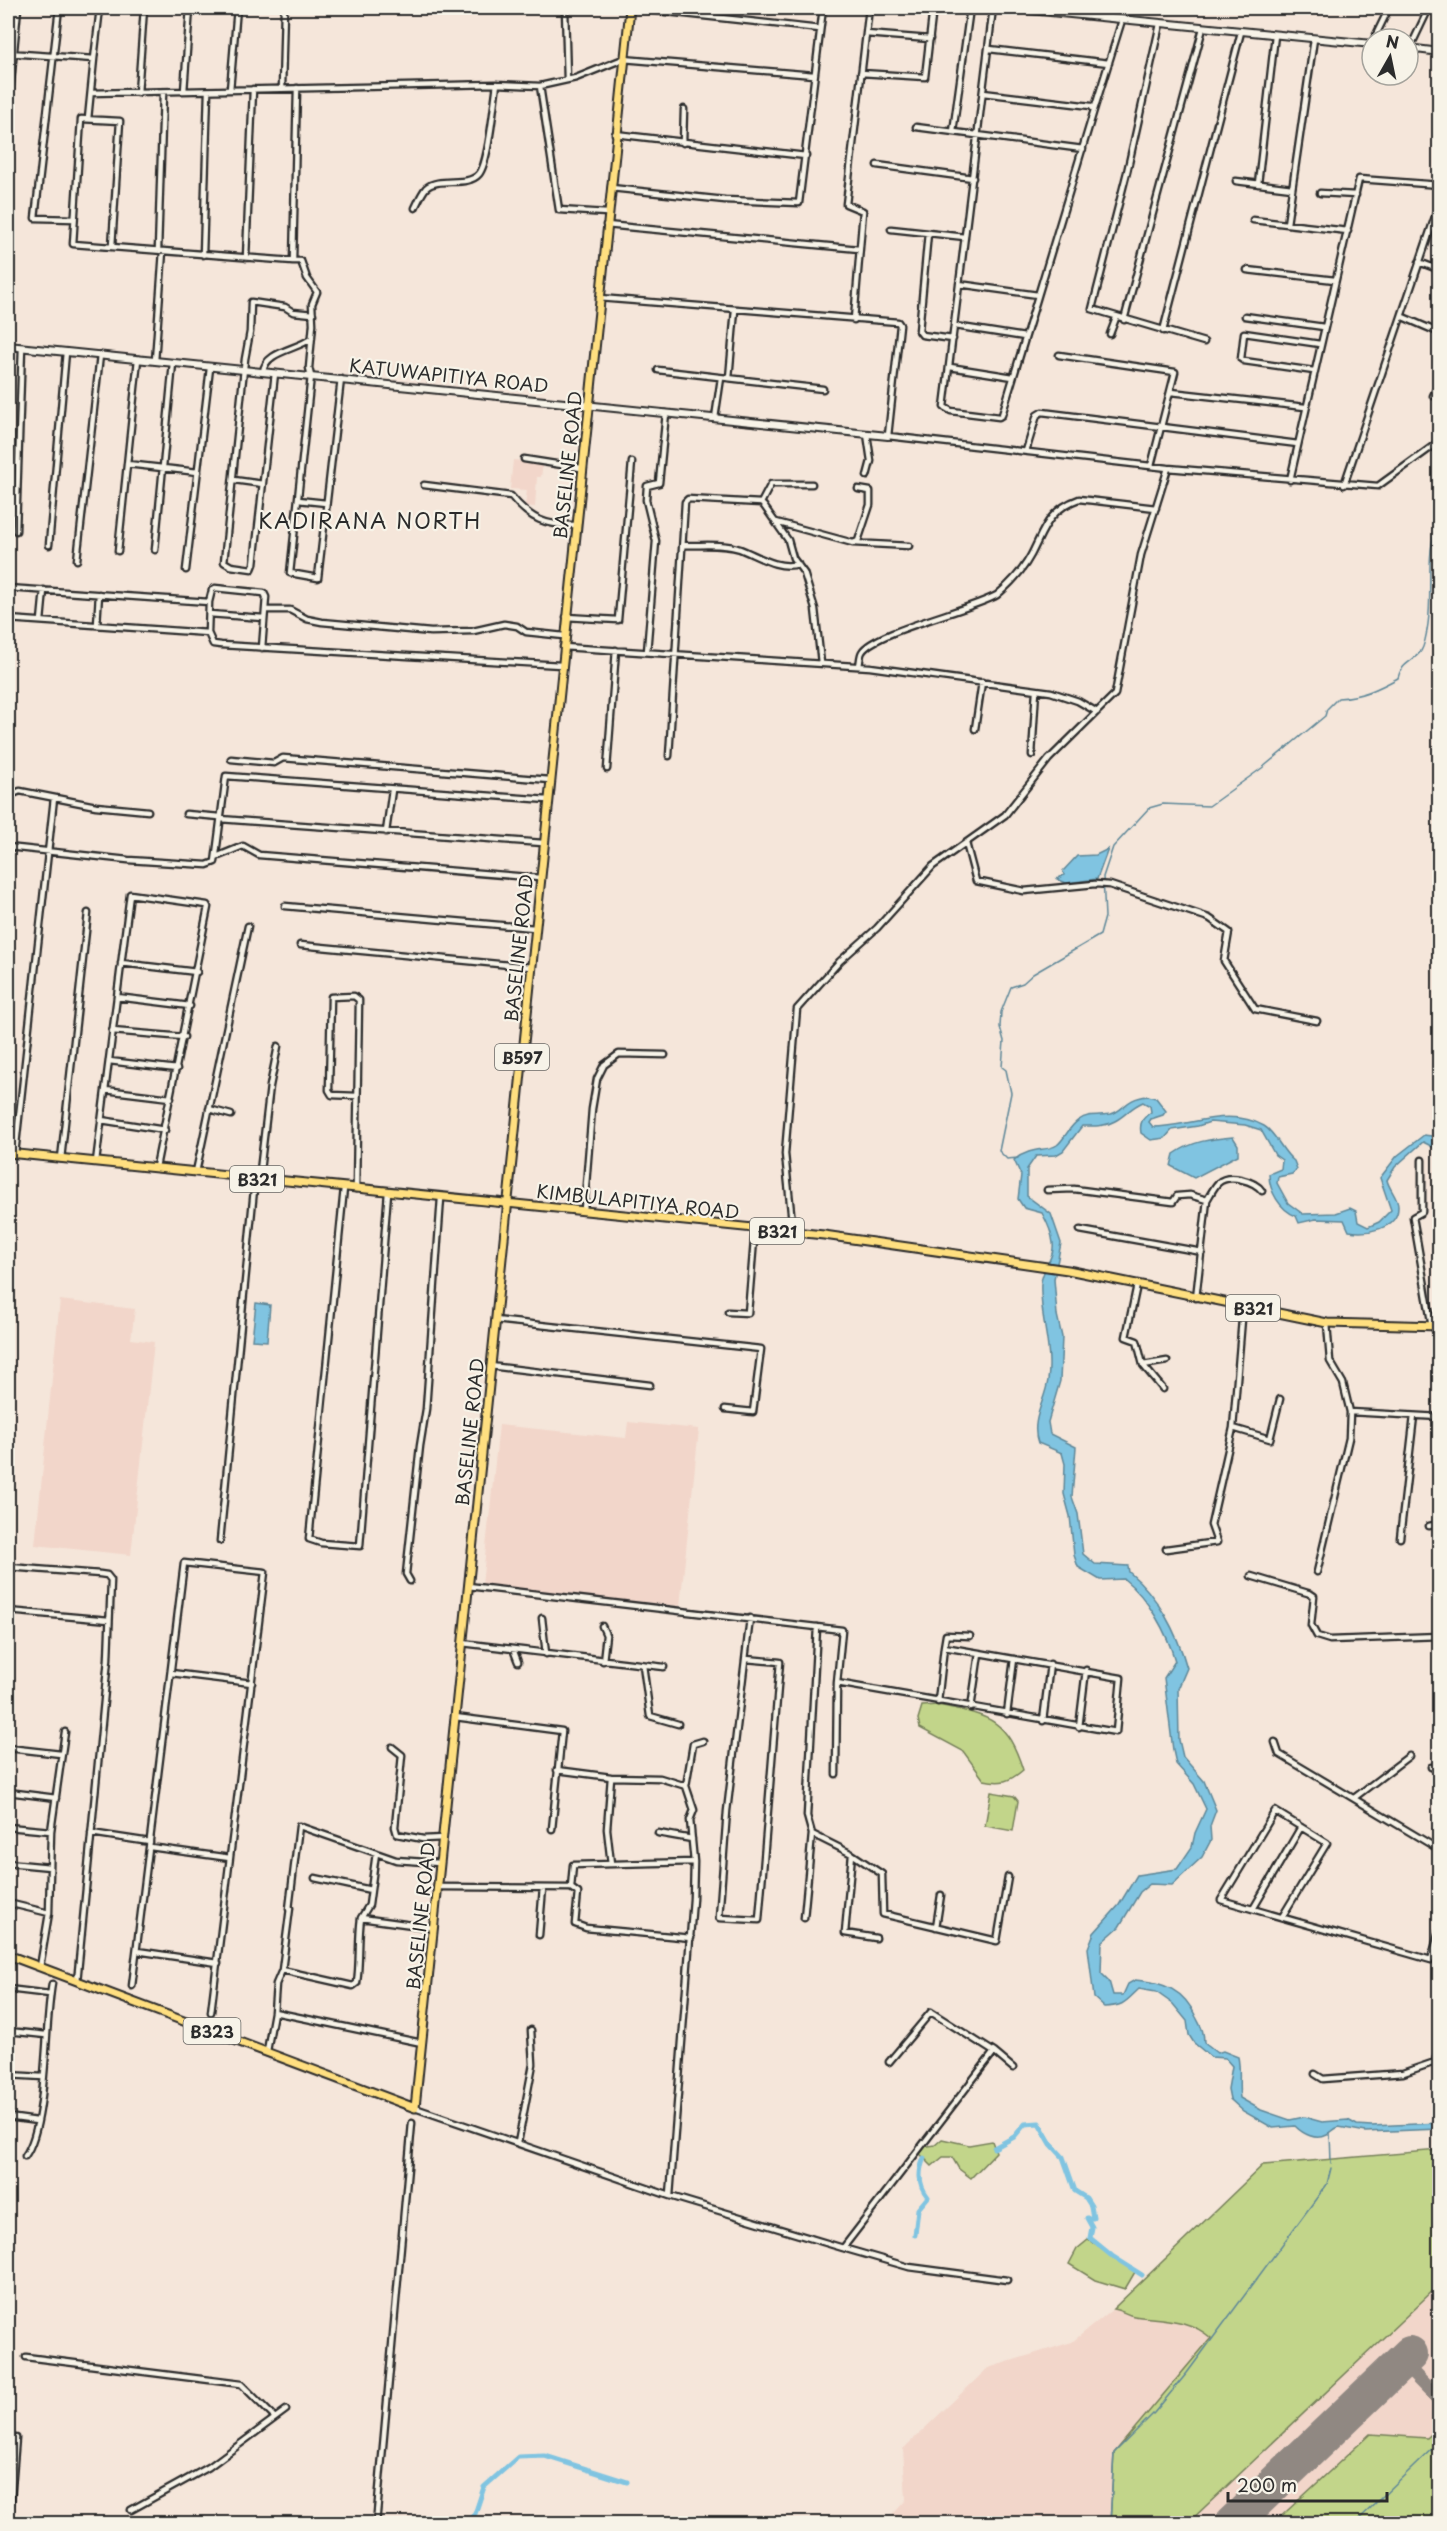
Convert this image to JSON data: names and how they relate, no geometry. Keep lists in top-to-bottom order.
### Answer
{
  "streets": {
    "main road": [
      "BASELINE ROAD",
      "B597",
      "B321",
      "KIMBULAPITIYA ROAD",
      "B323"
    ],
    "street": ["KATUWAPITIYA ROAD"]
  },
  "crossings": [
    ["KATUWAPITIYA ROAD", "BASELINE ROAD"],
    ["BASELINE ROAD", "KIMBULAPITIYA ROAD"],
    ["BASELINE ROAD", "B323"]
  ],
  "districts": ["KADIRANA NORTH"],
  "scale_bar": "200 m",
  "north": "top"
}
